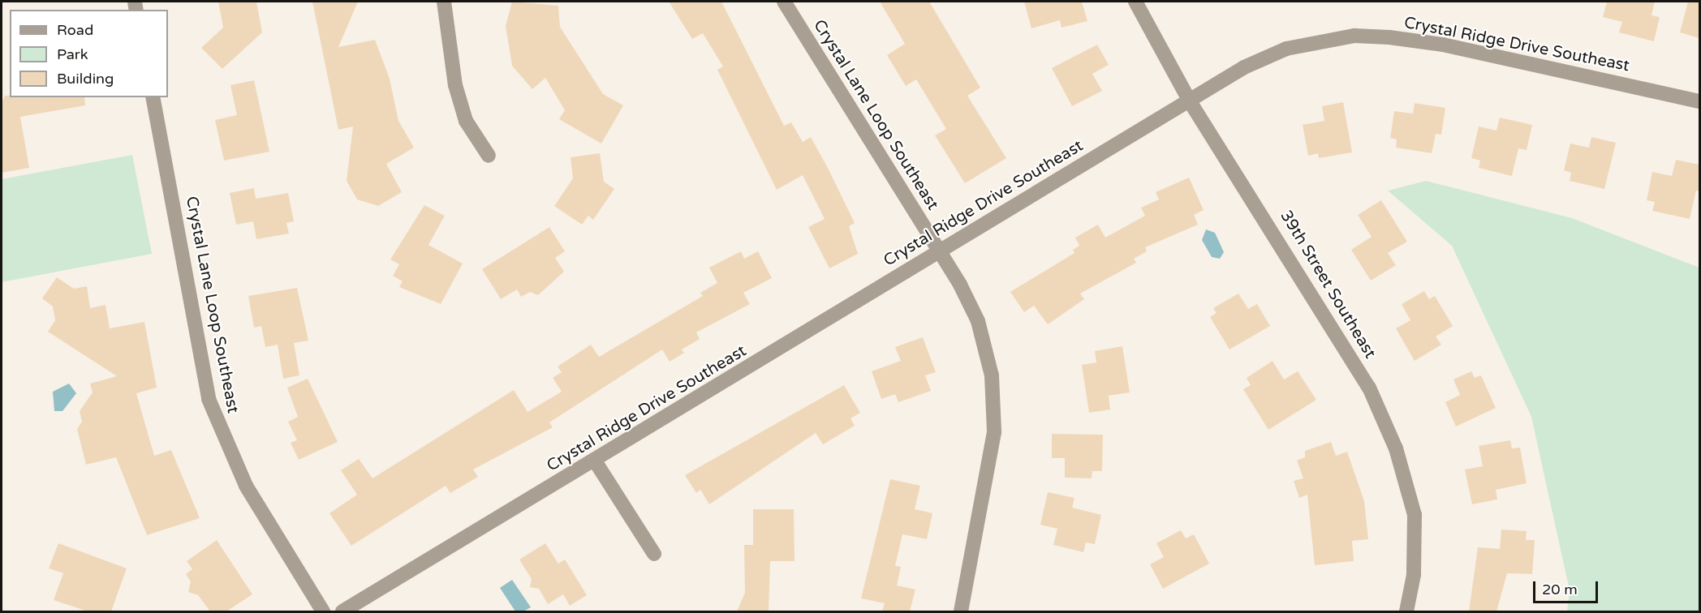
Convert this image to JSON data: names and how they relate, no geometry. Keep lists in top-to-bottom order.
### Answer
{
  "streets": {
    "street": ["Crystal Ridge Drive Southeast", "Crystal Lane Loop Southeast", "39th Street Southeast"]
  },
  "crossings": [
    ["Crystal Ridge Drive Southeast", "Crystal Lane Loop Southeast"],
    ["Crystal Ridge Drive Southeast", "39th Street Southeast"]
  ],
  "legend": ["Road", "Park", "Building"],
  "scale_bar": "20 m"
}
